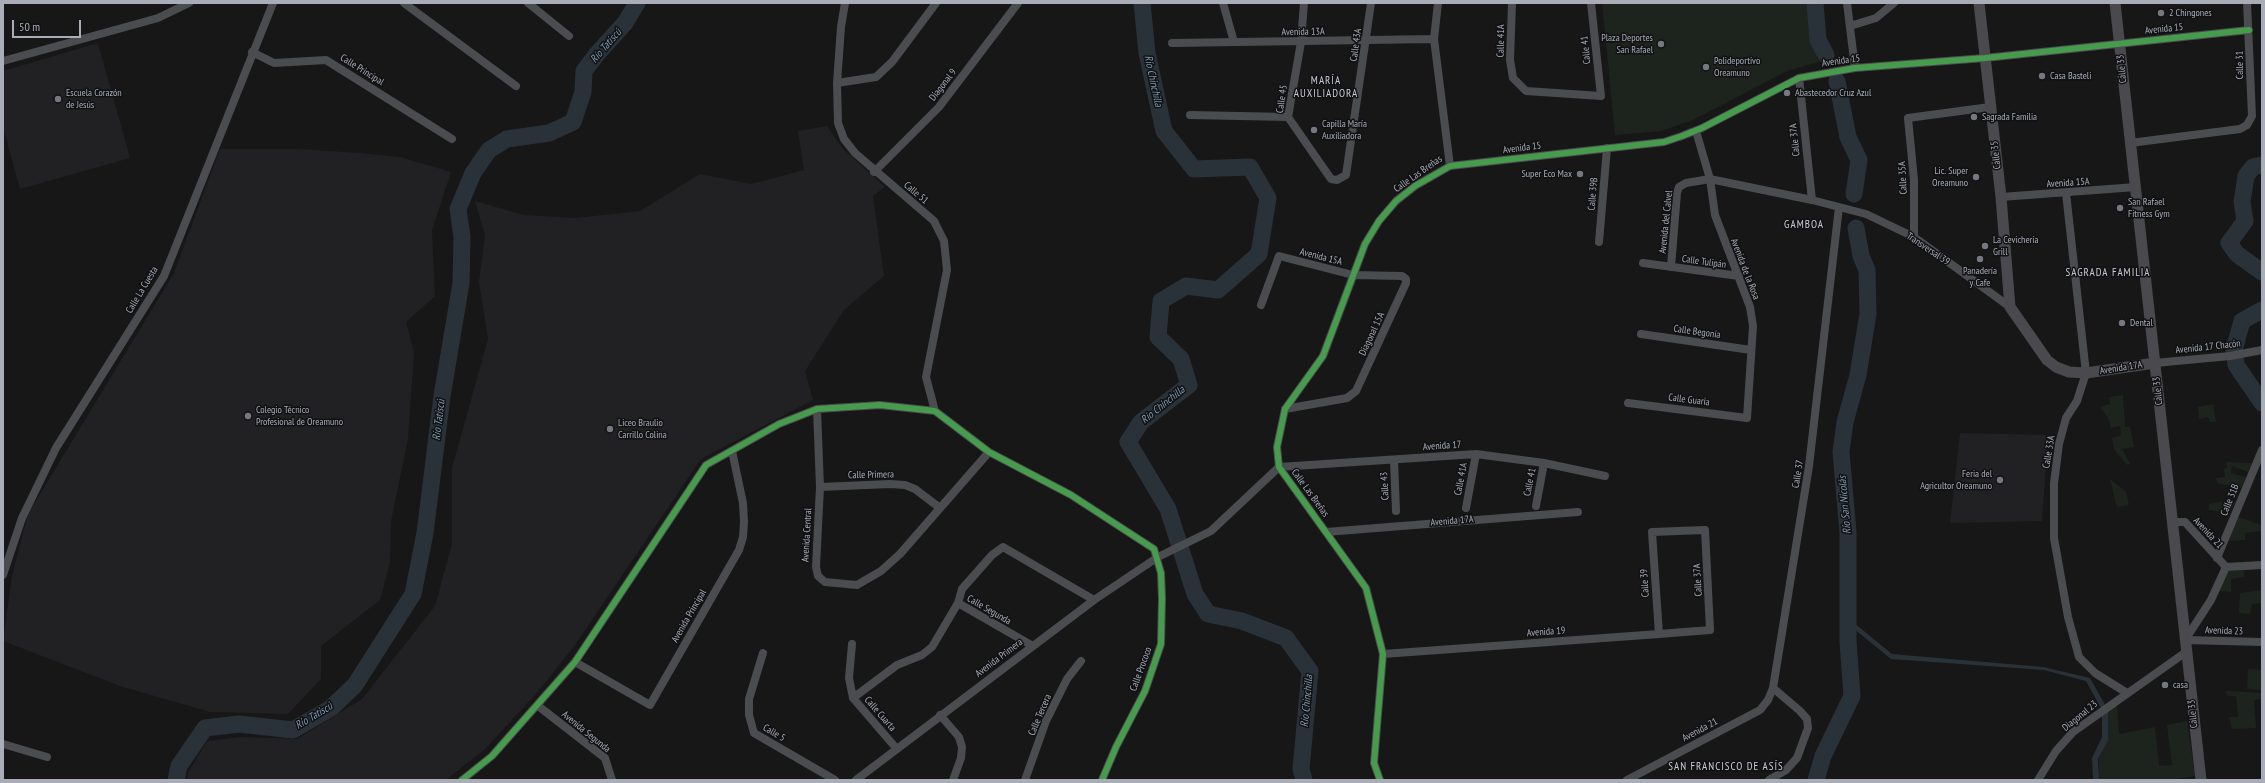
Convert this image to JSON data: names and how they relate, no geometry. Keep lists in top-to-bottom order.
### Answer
{
  "streets": {
    "main road": [
      "Calle 33",
      "Calle 35",
      "Transversal 39",
      "Avenida 17A"
    ],
    "street": [
      "Avenida 15",
      "Avenida 13A",
      "Calle 41A",
      "Calle 43A",
      "Calle 41",
      "Calle 31",
      "Calle Principal",
      "Diagonal 9",
      "Calle 45",
      "Calle 37A",
      "Calle Las Breñas",
      "Calle 35A",
      "Avenida 15A",
      "Calle 51",
      "Calle 39B",
      "Avenida del Calvel",
      "Calle Tulipán",
      "Avenida de la Rosa",
      "Calle La Cuesta",
      "Calle Begonia",
      "Diagonal 15A",
      "Avenida 17 Chacón",
      "Calle Guaria",
      "Avenida 17",
      "Calle 33A",
      "Calle 37",
      "Calle Primera",
      "Calle 43",
      "Calle 31B",
      "Avenida 21",
      "Avenida Central",
      "Calle 39",
      "Calle Segunda",
      "Avenida Principal",
      "Avenida 23",
      "Avenida 19",
      "Avenida Primera",
      "Calle Prococo",
      "Calle Cuarta",
      "Calle Tercera",
      "Diagonal 23",
      "Avenida Segunda",
      "Calle 5"
    ]
  },
  "crossings": [
    ["Avenida 15", "Calle 31"],
    ["Avenida 15", "Calle 33"],
    ["Avenida 15", "Calle 37A"],
    ["Avenida 15", "Calle 35"],
    ["Avenida 15", "Calle Las Breñas"],
    ["Avenida 15", "Calle 39B"],
    ["Avenida 15", "Avenida de la Rosa"],
    ["Avenida 13A", "Calle 43A"],
    ["Avenida 13A", "Calle 45"],
    ["Avenida 13A", "Calle Las Breñas"],
    ["Calle 41A", "Calle 41"],
    ["Calle 41A", "Avenida 17"],
    ["Calle 43A", "Calle 45"],
    ["Calle 41", "Avenida 17"],
    ["Calle 31", "Calle 33"],
    ["Calle 33", "Avenida 15A"],
    ["Calle 33", "Avenida 17 Chacón"],
    ["Calle 33", "Avenida 17A"],
    ["Calle 33", "Avenida 21"],
    ["Calle 33", "Avenida 23"],
    ["Calle Principal", "Calle La Cuesta"],
    ["Diagonal 9", "Calle 51"],
    ["Calle 37A", "Transversal 39"],
    ["Calle 37A", "Calle 39"],
    ["Calle 37A", "Avenida 19"],
    ["Calle 35", "Calle 35A"],
    ["Calle 35", "Avenida 15A"],
    ["Calle 35", "Transversal 39"],
    ["Calle Las Breñas", "Avenida 15A"],
    ["Calle Las Breñas", "Diagonal 15A"],
    ["Calle Las Breñas", "Avenida 17A"],
    ["Calle Las Breñas", "Avenida 17"],
    ["Calle Las Breñas", "Avenida 19"],
    ["Calle 35A", "Transversal 39"],
    ["Avenida 15A", "Diagonal 15A"],
    ["Avenida 15A", "Calle 33A"],
    ["Avenida del Calvel", "Transversal 39"],
    ["Avenida del Calvel", "Calle Tulipán"],
    ["Avenida del Calvel", "Avenida de la Rosa"],
    ["Transversal 39", "Avenida de la Rosa"],
    ["Transversal 39", "Avenida 17A"],
    ["Transversal 39", "Calle 33A"],
    ["Transversal 39", "Calle 37"],
    ["Calle Tulipán", "Avenida de la Rosa"],
    ["Avenida de la Rosa", "Calle Begonia"],
    ["Avenida de la Rosa", "Calle Guaria"],
    ["Avenida 17 Chacón", "Avenida 17A"],
    ["Avenida 17A", "Calle 33A"],
    ["Avenida 17", "Calle 43"],
    ["Calle 33A", "Diagonal 23"],
    ["Calle 37", "Avenida 21"],
    ["Calle Primera", "Avenida Central"],
    ["Calle 31B", "Avenida 21"],
    ["Calle 39", "Avenida 19"],
    ["Calle Segunda", "Avenida Primera"],
    ["Avenida Primera", "Calle Prococo"],
    ["Avenida Primera", "Calle Cuarta"]
  ],
  "districts": [
    "MARÍA AUXILIADORA",
    "GAMBOA",
    "SAGRADA FAMILIA",
    "SAN FRANCISCO DE ASÍS"
  ],
  "water": ["Río Tatiscú", "Río Chinchilla", "Río San Nicolás"],
  "places": [
    "2 Chingones",
    "Plaza Deportes San Rafael",
    "Polideportivo Oreamuno",
    "Casa Basteli",
    "Abastecedor Cruz Azul",
    "Escuela Corazón de Jesús",
    "Sagrada Familia",
    "Capilla María Auxiliadora",
    "Super Eco Max",
    "Lic. Super Oreamuno",
    "San Rafael Fitness Gym",
    "La Cevichería Grill",
    "Panadería y Cafe",
    "Dental",
    "Colegio Técnico Profesional de Oreamuno",
    "Liceo Braulio Carrillo Colina",
    "Feria del Agricultor Oreamuno",
    "casa"
  ],
  "scale_bar": "50 m"
}
